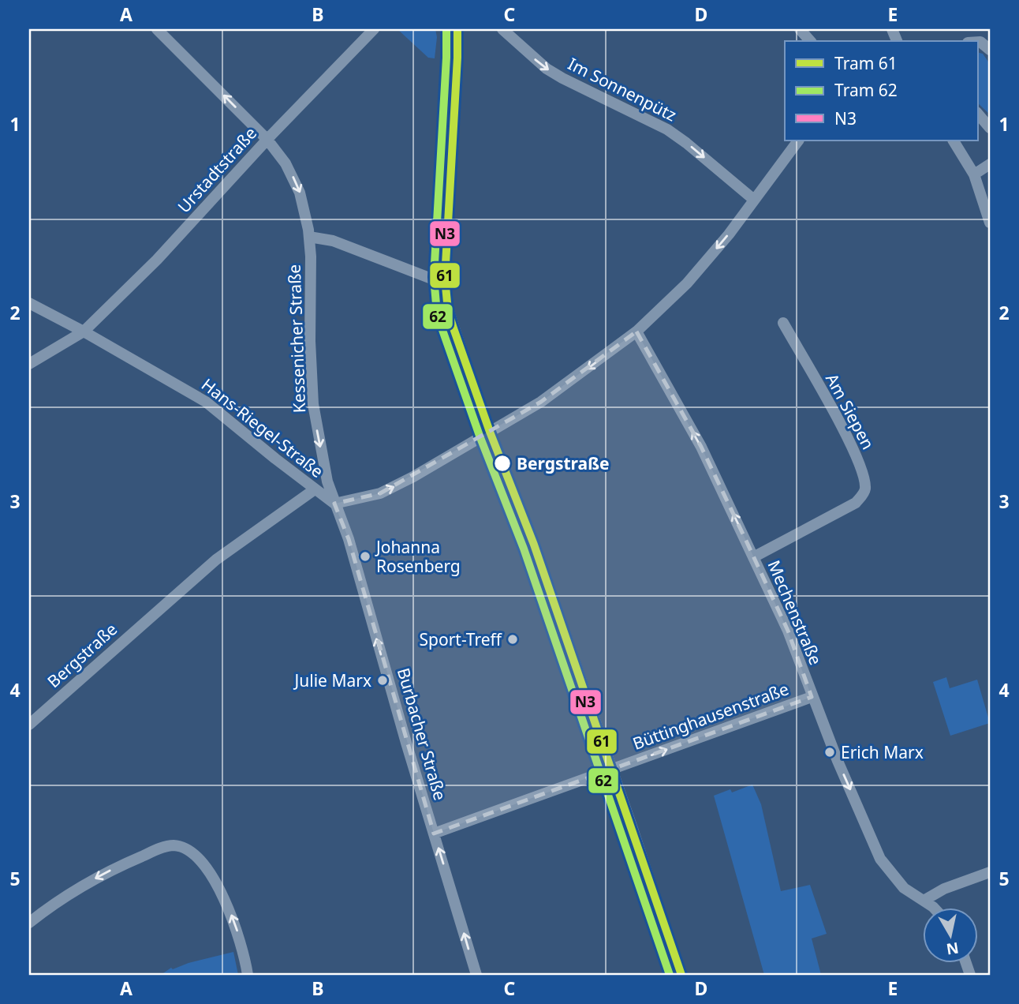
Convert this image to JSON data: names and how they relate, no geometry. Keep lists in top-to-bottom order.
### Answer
{
  "streets": {
    "street": [
      "Im Sonnenpütz",
      "Urstadtstraße",
      "Kessenicher Straße",
      "Am Siepen",
      "Hans-Riegel-Straße",
      "Mechenstraße",
      "Bergstraße",
      "Büttinghausenstraße",
      "Burbacher Straße"
    ]
  },
  "crossings": [
    ["Urstadtstraße", "Kessenicher Straße"],
    ["Urstadtstraße", "Hans-Riegel-Straße"],
    ["Kessenicher Straße", "Hans-Riegel-Straße"],
    ["Kessenicher Straße", "Burbacher Straße"],
    ["Am Siepen", "Mechenstraße"],
    ["Hans-Riegel-Straße", "Bergstraße"],
    ["Hans-Riegel-Straße", "Burbacher Straße"],
    ["Mechenstraße", "Büttinghausenstraße"],
    ["Büttinghausenstraße", "Burbacher Straße"]
  ],
  "one_way": ["Im Sonnenpütz", "Büttinghausenstraße", "Burbacher Straße"],
  "places": [
    "Bergstraße",
    "Johanna Rosenberg",
    "Sport-Treff",
    "Julie Marx",
    "Erich Marx"
  ],
  "lines": ["tram line 61", "tram line 62", "transit line N3"],
  "legend": ["Tram 61", "Tram 62", "N3"],
  "north": "bottom",
  "grid": {
    "columns": [
      "A",
      "B",
      "C",
      "D",
      "E"
    ],
    "rows": [
      "1",
      "2",
      "3",
      "4",
      "5"
    ]
  }
}
